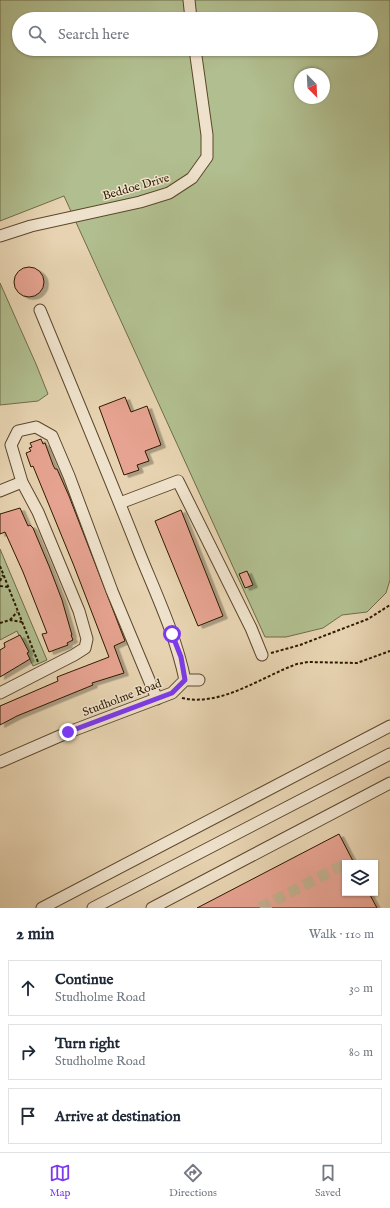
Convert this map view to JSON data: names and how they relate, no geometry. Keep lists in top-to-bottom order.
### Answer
{
  "streets": {
    "street": ["Beddoe Drive", "Studholme Road"]
  },
  "north": "bottom right",
  "page": {
    "search": "Search here",
    "heading": ["2 min", "Walk · 110 m"],
    "list": [
      ["Continue", "Studholme Road", "30 m"],
      ["Turn right", "Studholme Road", "80 m"],
      "Arrive at destination"
    ],
    "nav": ["Map", "Directions", "Saved"]
  }
}
